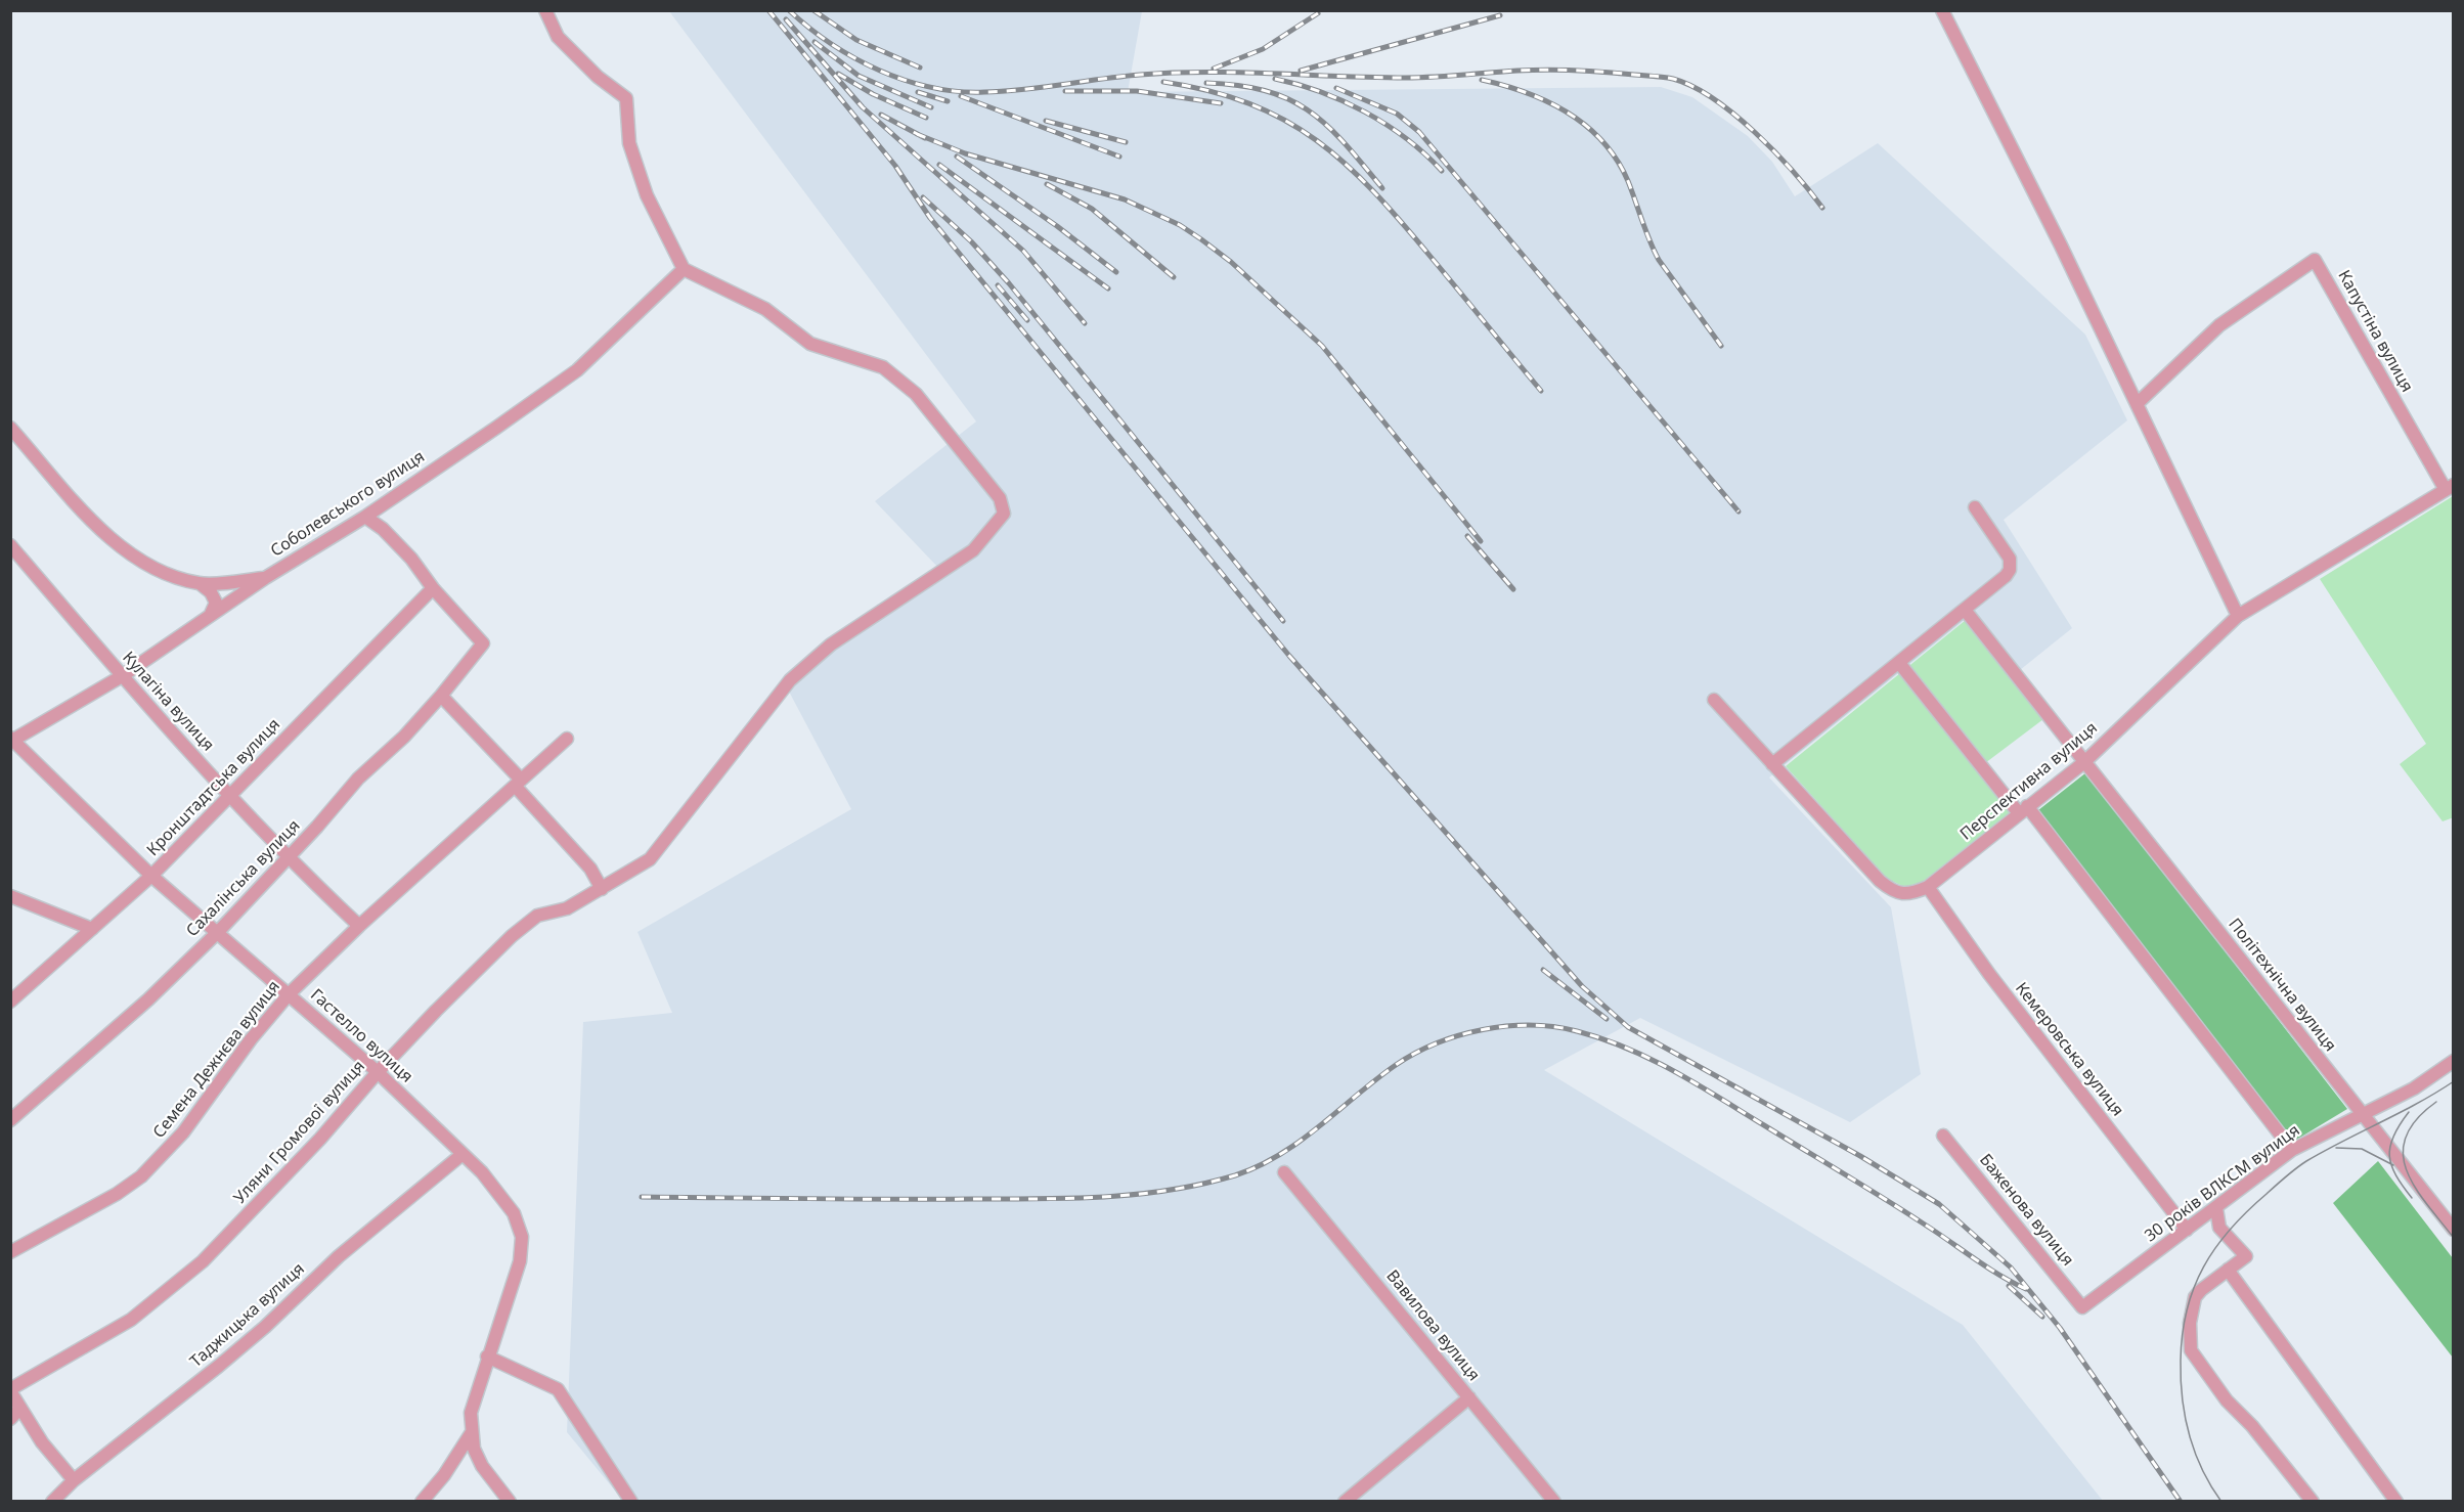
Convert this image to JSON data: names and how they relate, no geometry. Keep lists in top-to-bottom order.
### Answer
{
  "streets": {
    "street": [
      "Капустіна вулиця",
      "Соболевського вулиця",
      "Кулагіна вулиця",
      "Перспективна вулиця",
      "Кронштадтська вулиця",
      "Сахалінська вулиця",
      "Політехнічна вулиця",
      "Гастелло вулиця",
      "Кемеровська вулиця",
      "Семена Дежнєва вулиця",
      "Уляни Громової вулиця",
      "30 років ВЛКСМ вулиця",
      "Баженова вулиця",
      "Таджицька вулиця",
      "Вавилова вулиця"
    ]
  },
  "crossings": [
    ["Капустіна вулиця", "Перспективна вулиця"],
    ["Соболевського вулиця", "Кулагіна вулиця"],
    ["Соболевського вулиця", "Гастелло вулиця"],
    ["Соболевського вулиця", "Уляни Громової вулиця"],
    ["Кулагіна вулиця", "Кронштадтська вулиця"],
    ["Кулагіна вулиця", "Сахалінська вулиця"],
    ["Кулагіна вулиця", "Семена Дежнєва вулиця"],
    ["Перспективна вулиця", "Політехнічна вулиця"],
    ["Перспективна вулиця", "Кемеровська вулиця"],
    ["Кронштадтська вулиця", "Сахалінська вулиця"],
    ["Кронштадтська вулиця", "Гастелло вулиця"],
    ["Сахалінська вулиця", "Гастелло вулиця"],
    ["Політехнічна вулиця", "30 років ВЛКСМ вулиця"],
    ["Гастелло вулиця", "Семена Дежнєва вулиця"],
    ["Гастелло вулиця", "Уляни Громової вулиця"],
    ["Гастелло вулиця", "Таджицька вулиця"],
    ["Кемеровська вулиця", "30 років ВЛКСМ вулиця"],
    ["30 років ВЛКСМ вулиця", "Баженова вулиця"]
  ]
}
